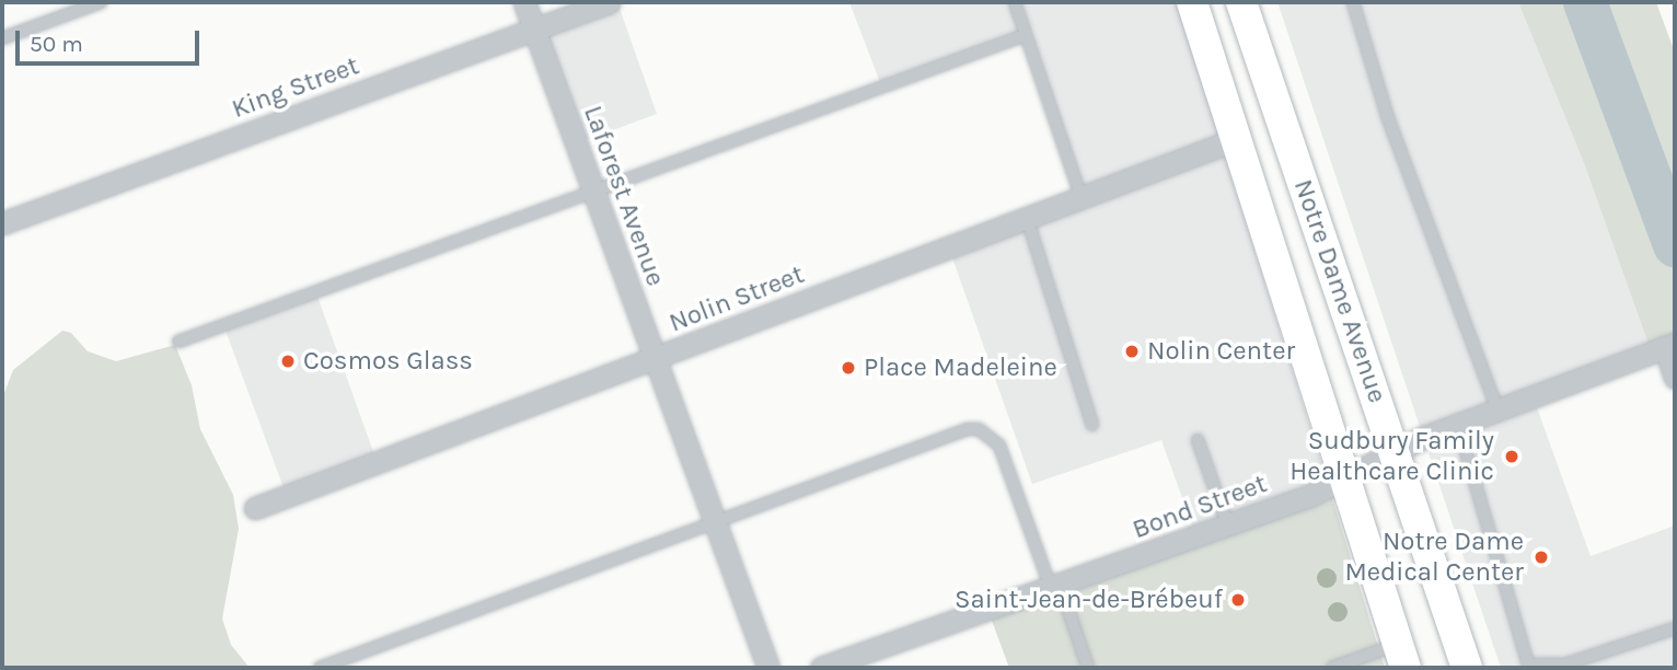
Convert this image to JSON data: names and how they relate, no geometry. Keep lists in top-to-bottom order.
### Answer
{
  "streets": {
    "main road": ["Notre Dame Avenue"],
    "street": [
      "King Street",
      "Laforest Avenue",
      "Nolin Street",
      "Bond Street"
    ]
  },
  "crossings": [
    ["King Street", "Laforest Avenue"],
    ["Laforest Avenue", "Nolin Street"],
    ["Notre Dame Avenue", "Nolin Street"],
    ["Notre Dame Avenue", "Bond Street"]
  ],
  "places": [
    "Nolin Center",
    "Cosmos Glass",
    "Place Madeleine",
    "Sudbury Family Healthcare Clinic",
    "Notre Dame Medical Center",
    "Saint-Jean-de-Brébeuf"
  ],
  "scale_bar": "50 m"
}
